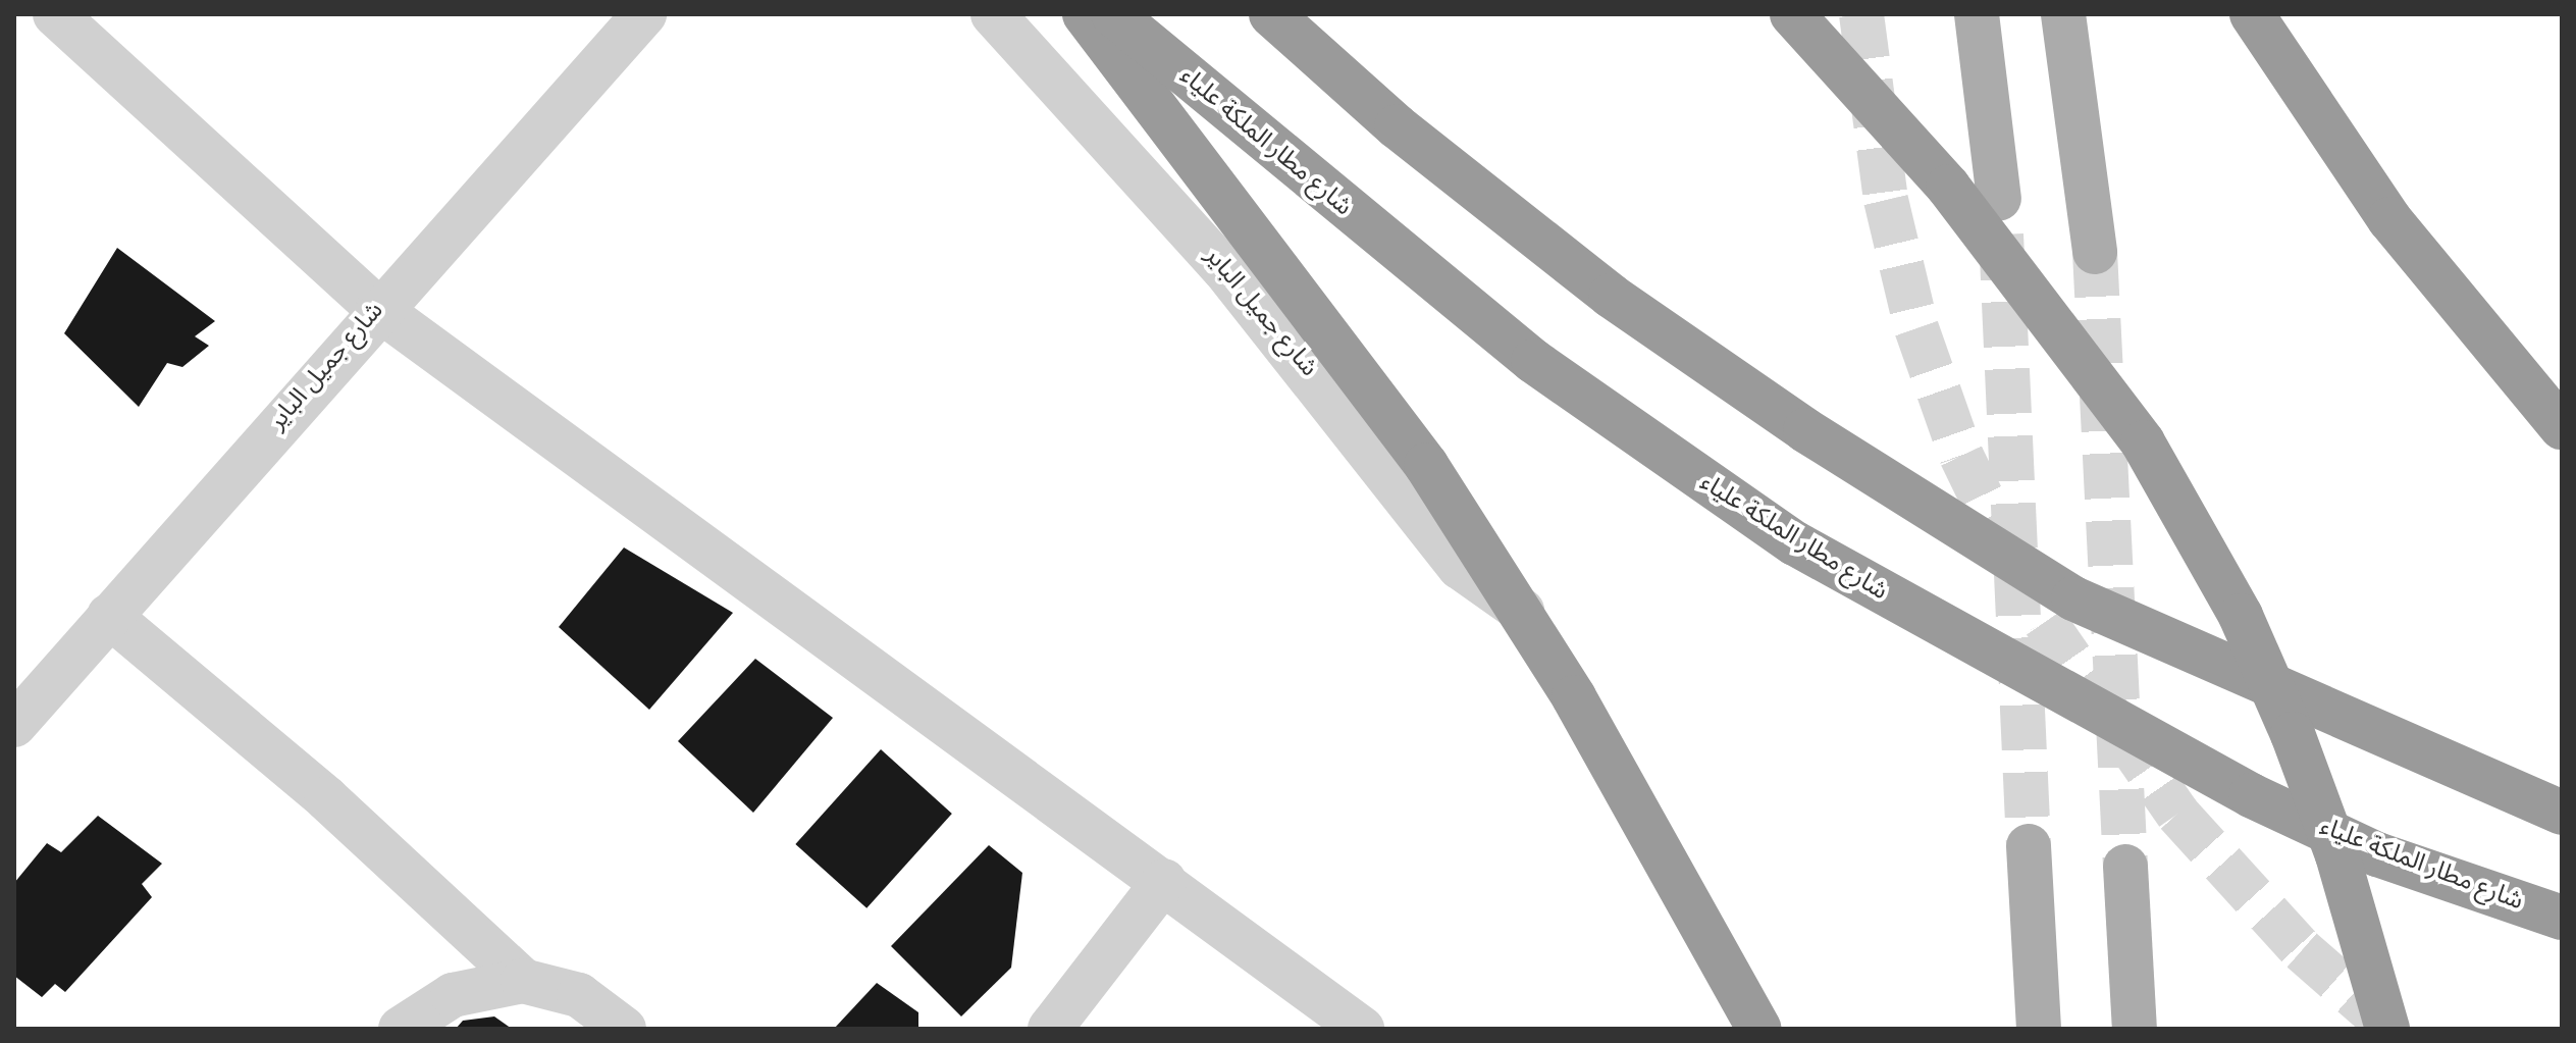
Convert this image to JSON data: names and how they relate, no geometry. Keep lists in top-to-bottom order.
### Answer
{
  "streets": {
    "highway": ["شارع مطار الملكة علياء"],
    "street": ["شارع جميل الباير"]
  }
}
